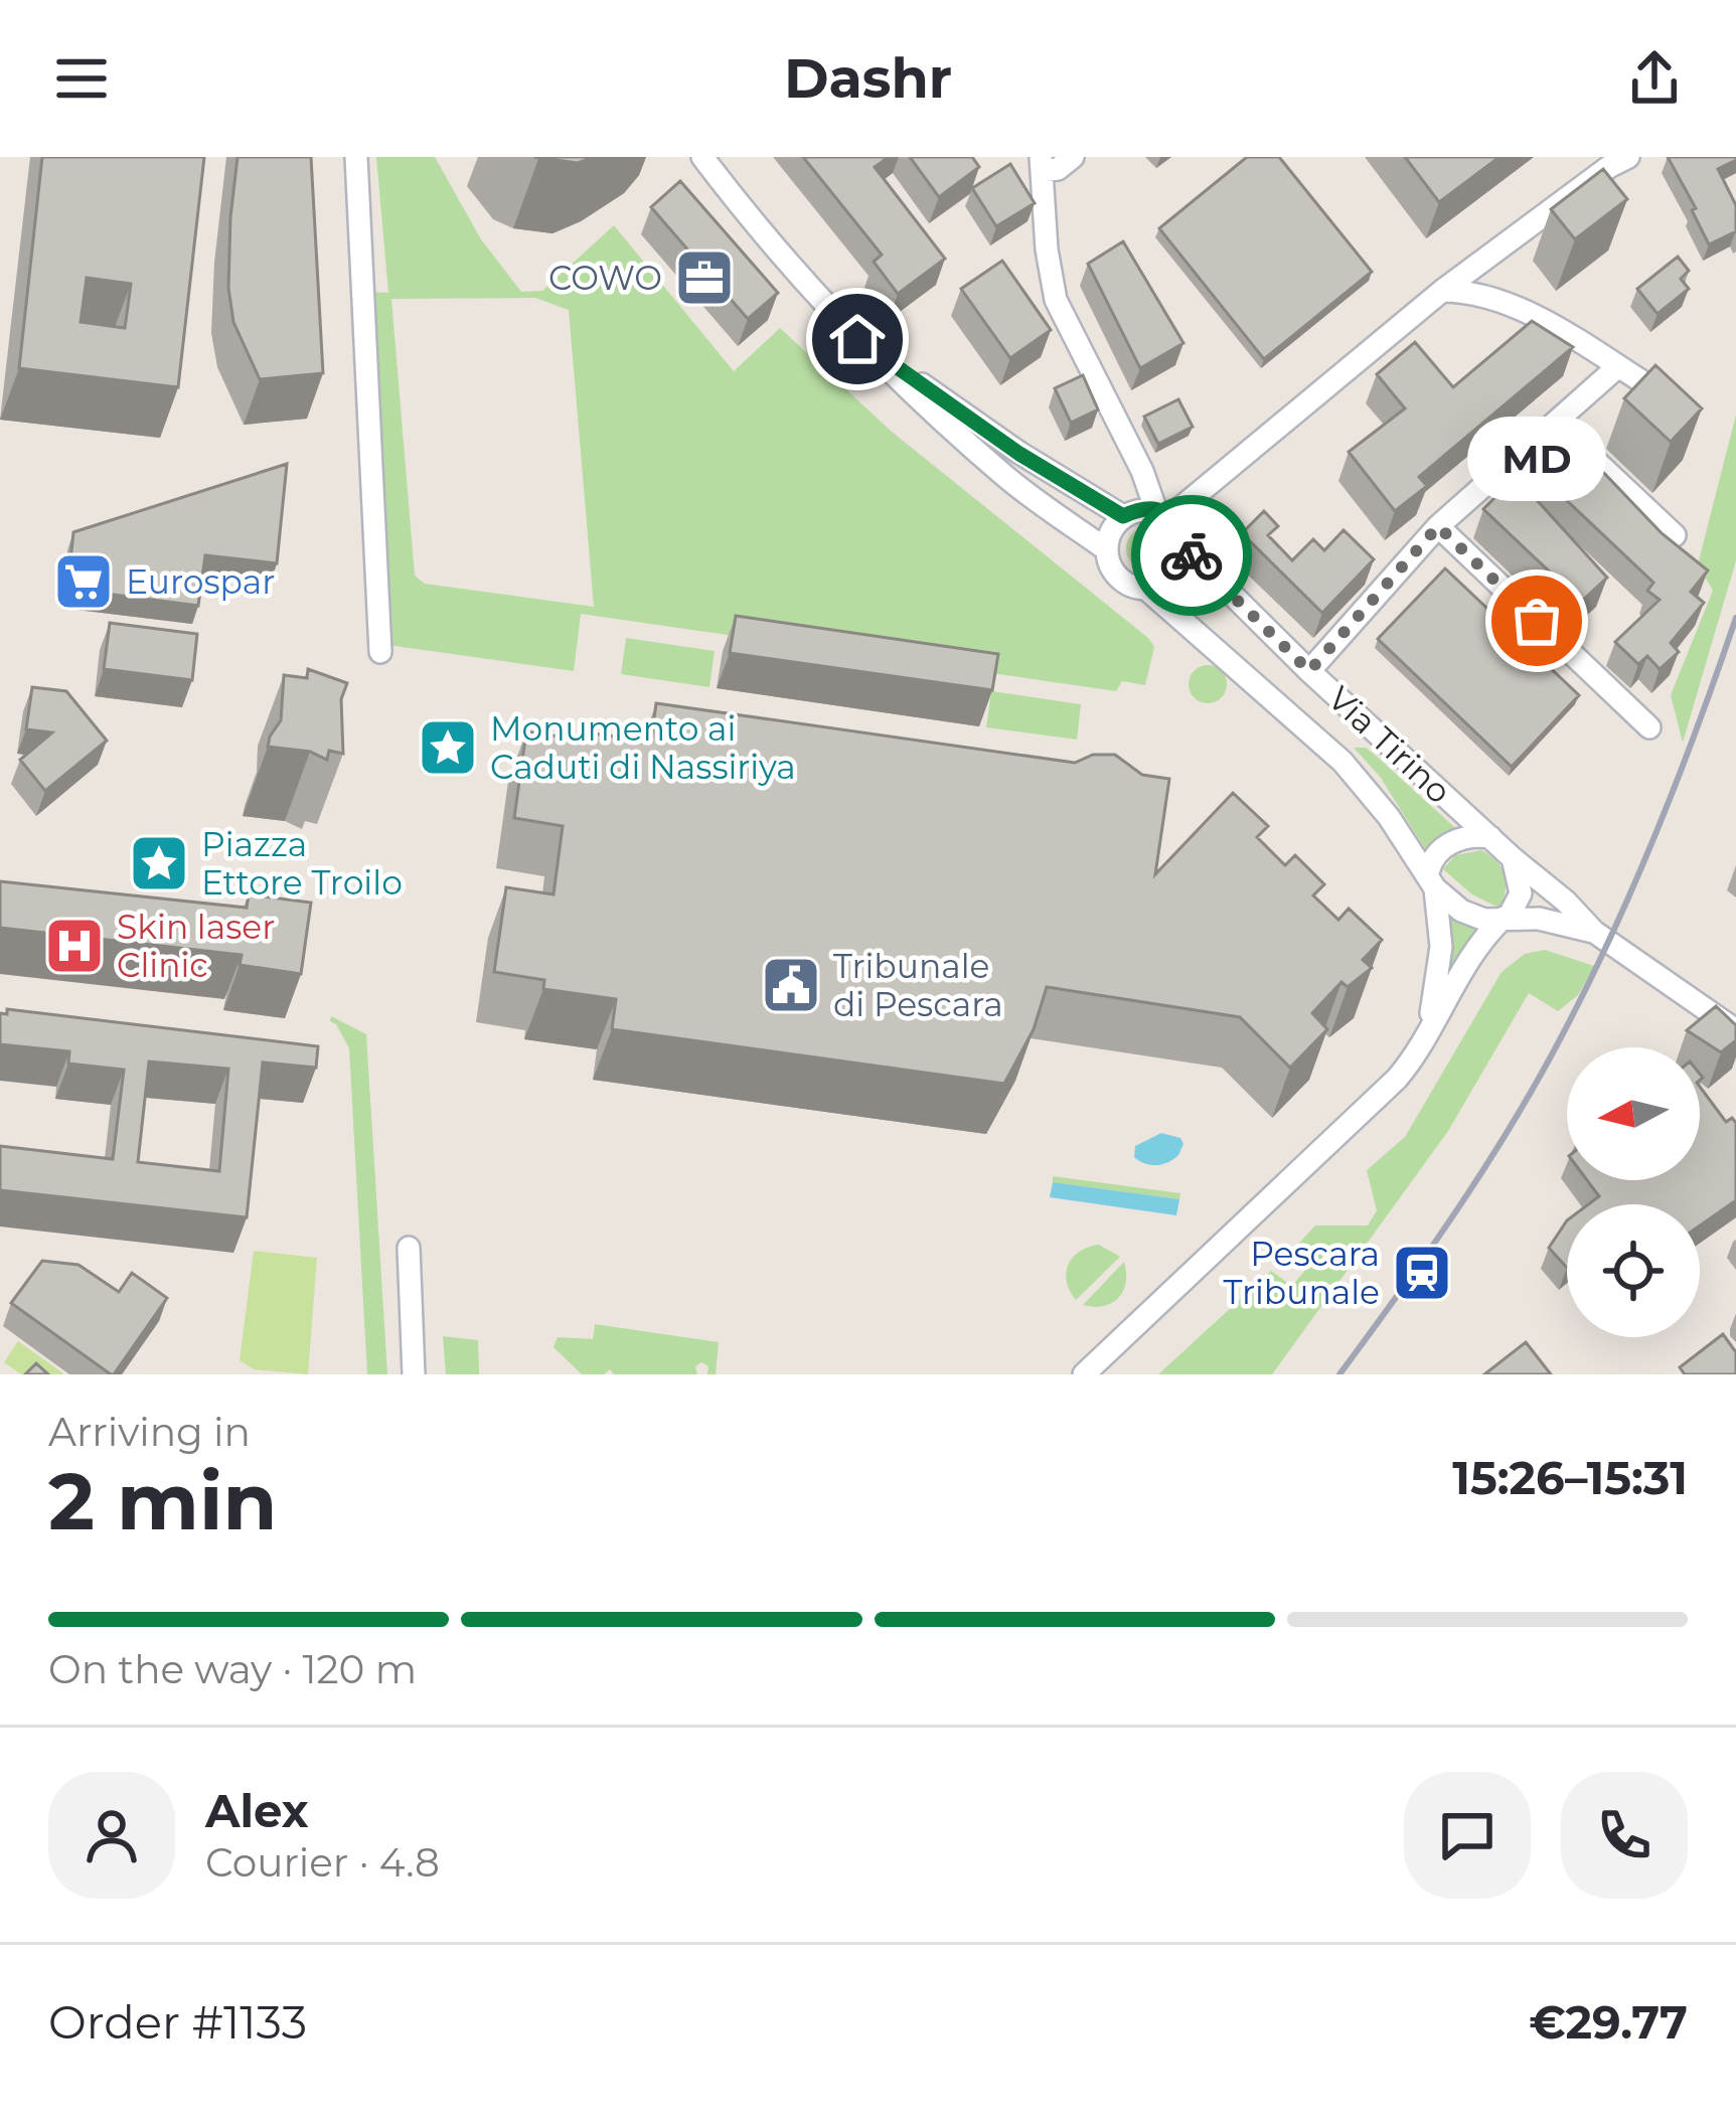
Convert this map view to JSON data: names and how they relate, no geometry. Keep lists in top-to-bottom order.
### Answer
{
  "streets": {
    "street": ["Via Tirino"]
  },
  "places": {
    "office": ["COWO"],
    "supermarket": ["Eurospar"],
    "other": ["MD"],
    "place": ["Monumento ai Caduti di Nassiriya", "Piazza Ettore Troilo"],
    "hospital": ["Skin laser Clinic"],
    "public building": ["Tribunale di Pescara"],
    "station": ["Pescara Tribunale"]
  },
  "north": "left",
  "page": {
    "header": "Dashr",
    "bubble": "MD",
    "heading": ["2 min", "Arriving in", "15:26–15:31"],
    "panel": [
      "Alex",
      "Courier · 4.8",
      "Order #1133",
      "€29.77"
    ],
    "bar": "On the way · 120 m"
  }
}
